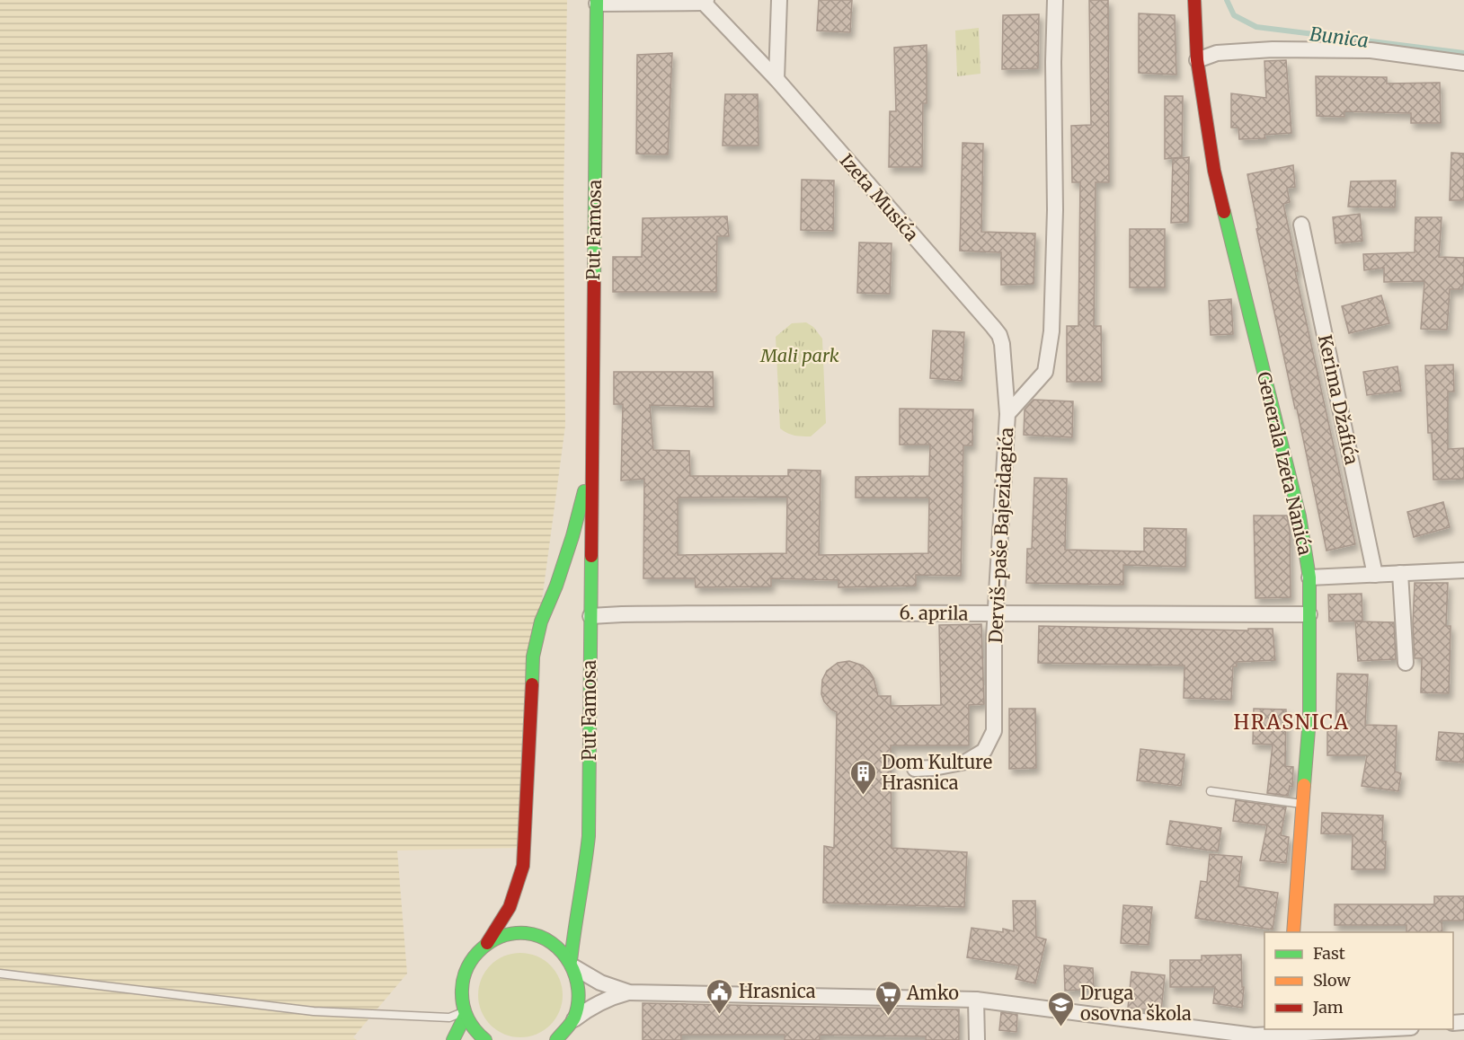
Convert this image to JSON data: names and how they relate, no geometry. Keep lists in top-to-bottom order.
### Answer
{
  "streets": {
    "main road": ["Put Famosa", "Generala Izeta Nanića"],
    "street": [
      "Izeta Musića",
      "Kerima Džafića",
      "Derviš-paše Bajezidagića",
      "6. aprila"
    ]
  },
  "crossings": [
    ["Izeta Musića", "Derviš-paše Bajezidagića"],
    ["Put Famosa", "6. aprila"],
    ["Generala Izeta Nanića", "6. aprila"],
    ["Derviš-paše Bajezidagića", "6. aprila"]
  ],
  "districts": ["HRASNICA"],
  "water": ["Bunica"],
  "parks": ["Mali park"],
  "places": {
    "building": ["Dom Kulture Hrasnica"],
    "public building": ["Hrasnica"],
    "supermarket": ["Amko"],
    "school or university": ["Druga osovna škola"]
  },
  "legend": ["Fast", "Slow", "Jam"]
}
